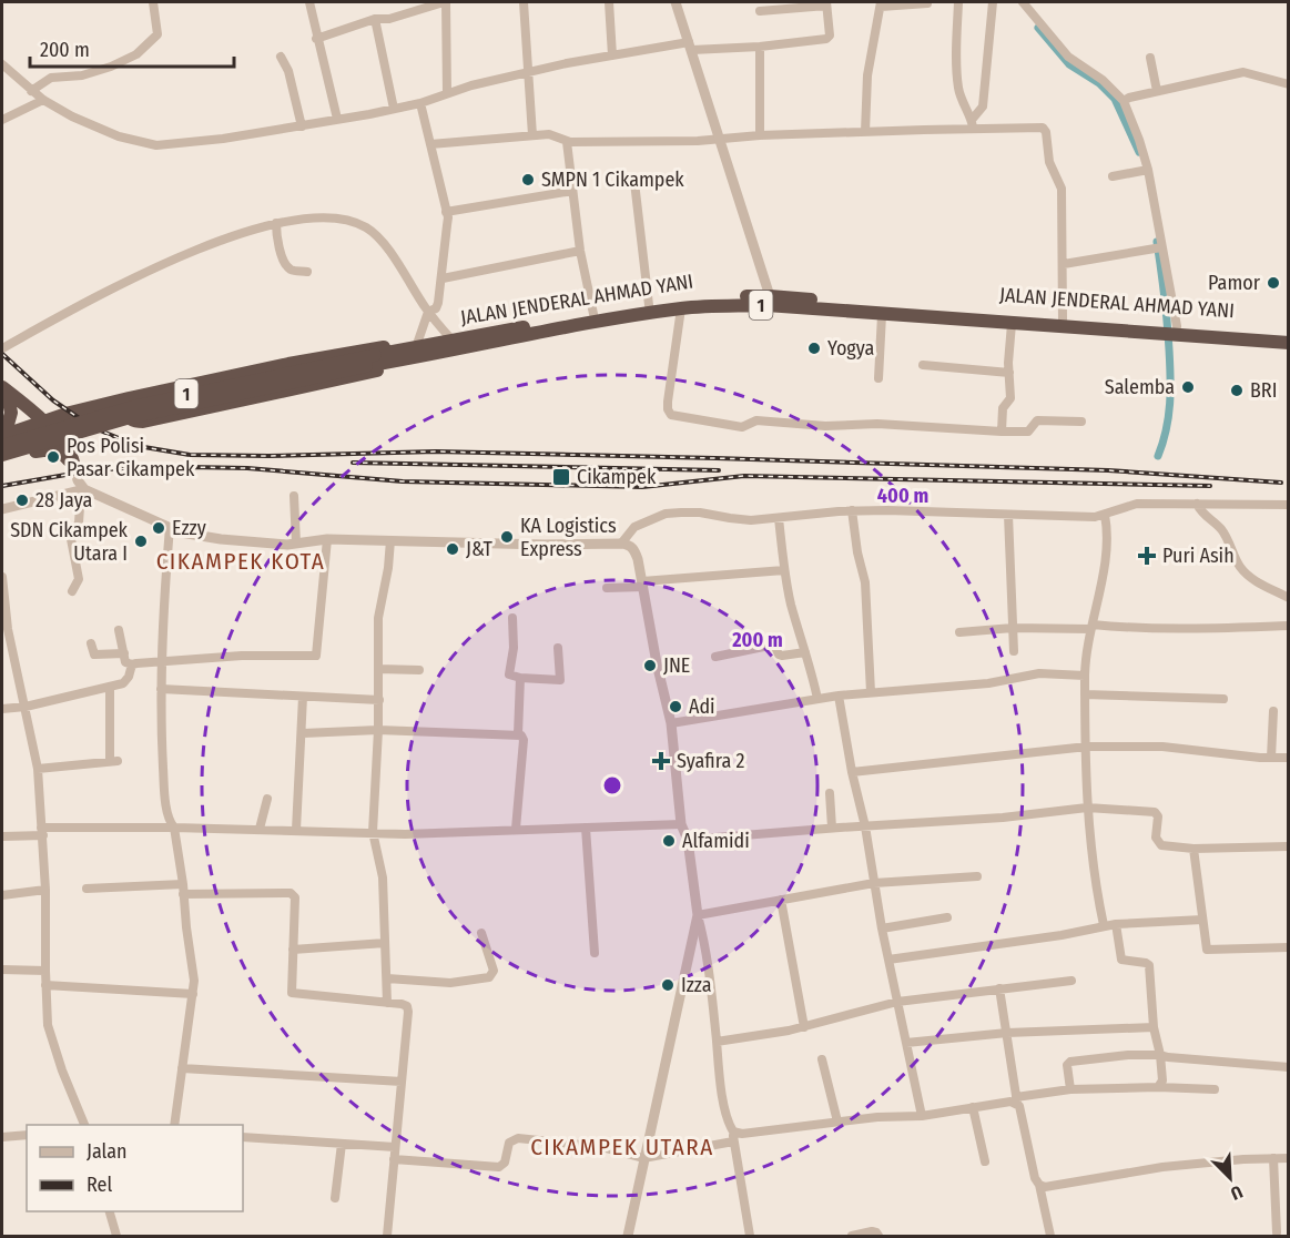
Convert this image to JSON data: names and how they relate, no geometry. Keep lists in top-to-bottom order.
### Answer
{
  "streets": {
    "highway": ["JALAN JENDERAL AHMAD YANI", "1"]
  },
  "districts": ["CIKAMPEK KOTA", "CIKAMPEK UTARA"],
  "places": {
    "other": [
      "SMPN 1 Cikampek",
      "Pamor",
      "Yogya",
      "Salemba",
      "BRI",
      "Pos Polisi Pasar Cikampek",
      "28 Jaya",
      "Ezzy",
      "KA Logistics Express",
      "SDN Cikampek Utara I",
      "J&T",
      "JNE",
      "Adi",
      "Alfamidi",
      "Izza"
    ],
    "transit": ["Cikampek"],
    "health": ["Puri Asih", "Syafira 2"]
  },
  "legend": ["Jalan", "Rel"],
  "scale_bar": "200 m",
  "north": "bottom right",
  "rings": ["400 m", "200 m"]
}
